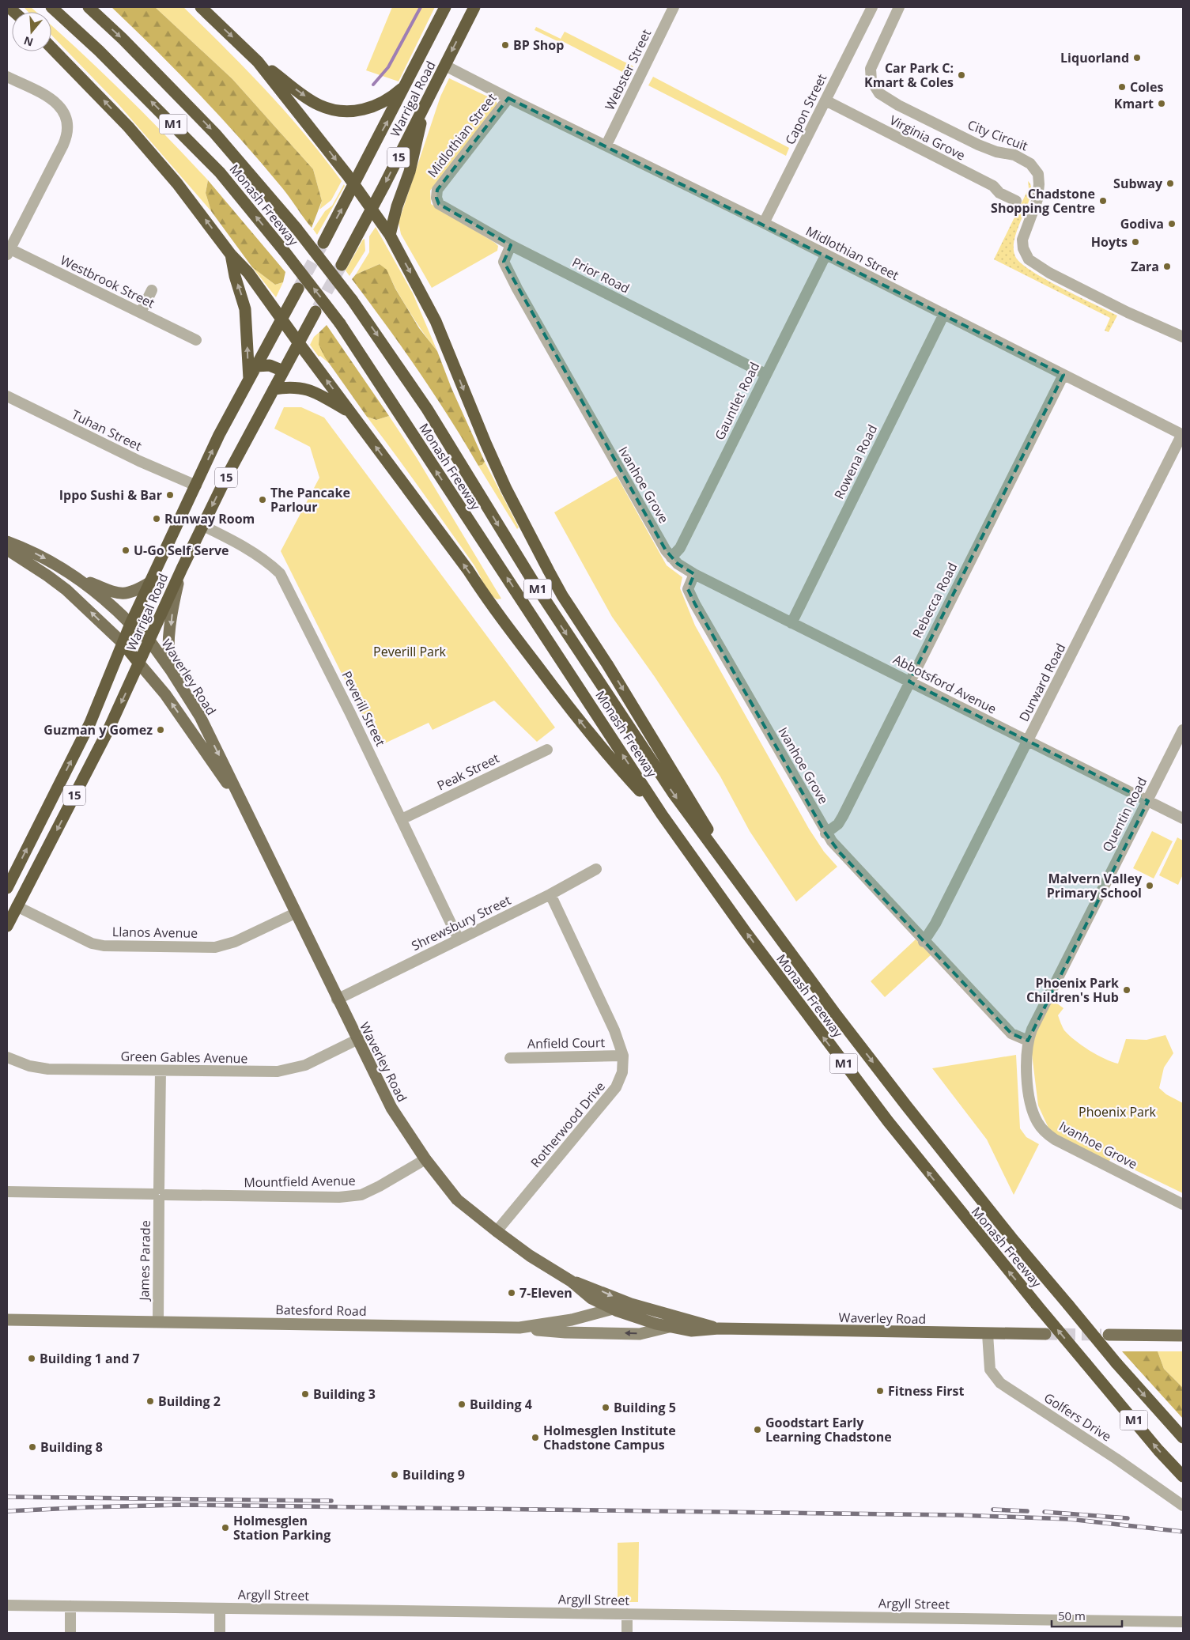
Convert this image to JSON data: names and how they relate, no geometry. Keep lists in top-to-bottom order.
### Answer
{
  "streets": {
    "highway": [
      "Warrigal Road",
      "M1",
      "15",
      "Monash Freeway",
      "Waverley Road"
    ],
    "main road": ["Batesford Road"],
    "street": [
      "Webster Street",
      "Capon Street",
      "Midlothian Street",
      "City Circuit",
      "Virginia Grove",
      "Prior Road",
      "Westbrook Street",
      "Gauntlet Road",
      "Tuhan Street",
      "Rowena Road",
      "Ivanhoe Grove",
      "Rebecca Road",
      "Durward Road",
      "Abbotsford Avenue",
      "Peverill Street",
      "Peak Street",
      "Quentin Road",
      "Shrewsbury Street",
      "Llanos Avenue",
      "Anfield Court",
      "Green Gables Avenue",
      "Rotherwood Drive",
      "Mountfield Avenue",
      "James Parade",
      "Golfers Drive",
      "Argyll Street"
    ]
  },
  "crossings": [
    ["Webster Street", "Midlothian Street"],
    ["Warrigal Road", "Midlothian Street"],
    ["Warrigal Road", "Tuhan Street"],
    ["Warrigal Road", "Waverley Road"],
    ["Warrigal Road", "Peverill Street"],
    ["Warrigal Road", "Llanos Avenue"],
    ["Capon Street", "Midlothian Street"],
    ["Capon Street", "Virginia Grove"],
    ["Midlothian Street", "Prior Road"],
    ["Midlothian Street", "Gauntlet Road"],
    ["Midlothian Street", "Rowena Road"],
    ["Midlothian Street", "Rebecca Road"],
    ["Midlothian Street", "Durward Road"],
    ["Prior Road", "Gauntlet Road"],
    ["Prior Road", "Ivanhoe Grove"],
    ["Gauntlet Road", "Ivanhoe Grove"],
    ["Rowena Road", "Abbotsford Avenue"],
    ["Ivanhoe Grove", "Rebecca Road"],
    ["Ivanhoe Grove", "Durward Road"],
    ["Ivanhoe Grove", "Abbotsford Avenue"],
    ["Ivanhoe Grove", "Quentin Road"],
    ["Rebecca Road", "Abbotsford Avenue"],
    ["Waverley Road", "Shrewsbury Street"],
    ["Waverley Road", "Llanos Avenue"],
    ["Waverley Road", "Green Gables Avenue"],
    ["Waverley Road", "Rotherwood Drive"],
    ["Waverley Road", "Mountfield Avenue"],
    ["Waverley Road", "Batesford Road"],
    ["Waverley Road", "Golfers Drive"],
    ["Durward Road", "Abbotsford Avenue"],
    ["Abbotsford Avenue", "Quentin Road"],
    ["Peverill Street", "Peak Street"],
    ["Peverill Street", "Shrewsbury Street"],
    ["Shrewsbury Street", "Rotherwood Drive"],
    ["Anfield Court", "Rotherwood Drive"],
    ["Green Gables Avenue", "James Parade"],
    ["Mountfield Avenue", "James Parade"],
    ["James Parade", "Batesford Road"]
  ],
  "parks": ["Peverill Park", "Phoenix Park"],
  "places": [
    "BP Shop",
    "Liquorland",
    "Car Park C: Kmart & Coles",
    "Coles",
    "Kmart",
    "Subway",
    "Chadstone Shopping Centre",
    "Godiva",
    "Hoyts",
    "Zara",
    "Ippo Sushi & Bar",
    "The Pancake Parlour",
    "Runway Room",
    "U-Go Self Serve",
    "Guzman y Gomez",
    "Malvern Valley Primary School",
    "Phoenix Park Children's Hub",
    "7-Eleven",
    "Building 1 and 7",
    "Fitness First",
    "Building 3",
    "Building 2",
    "Building 4",
    "Building 5",
    "Goodstart Early Learning Chadstone",
    "Holmesglen Institute Chadstone Campus",
    "Building 8",
    "Building 9",
    "Holmesglen Station Parking"
  ],
  "scale_bar": "50 m",
  "north": "bottom"
}
